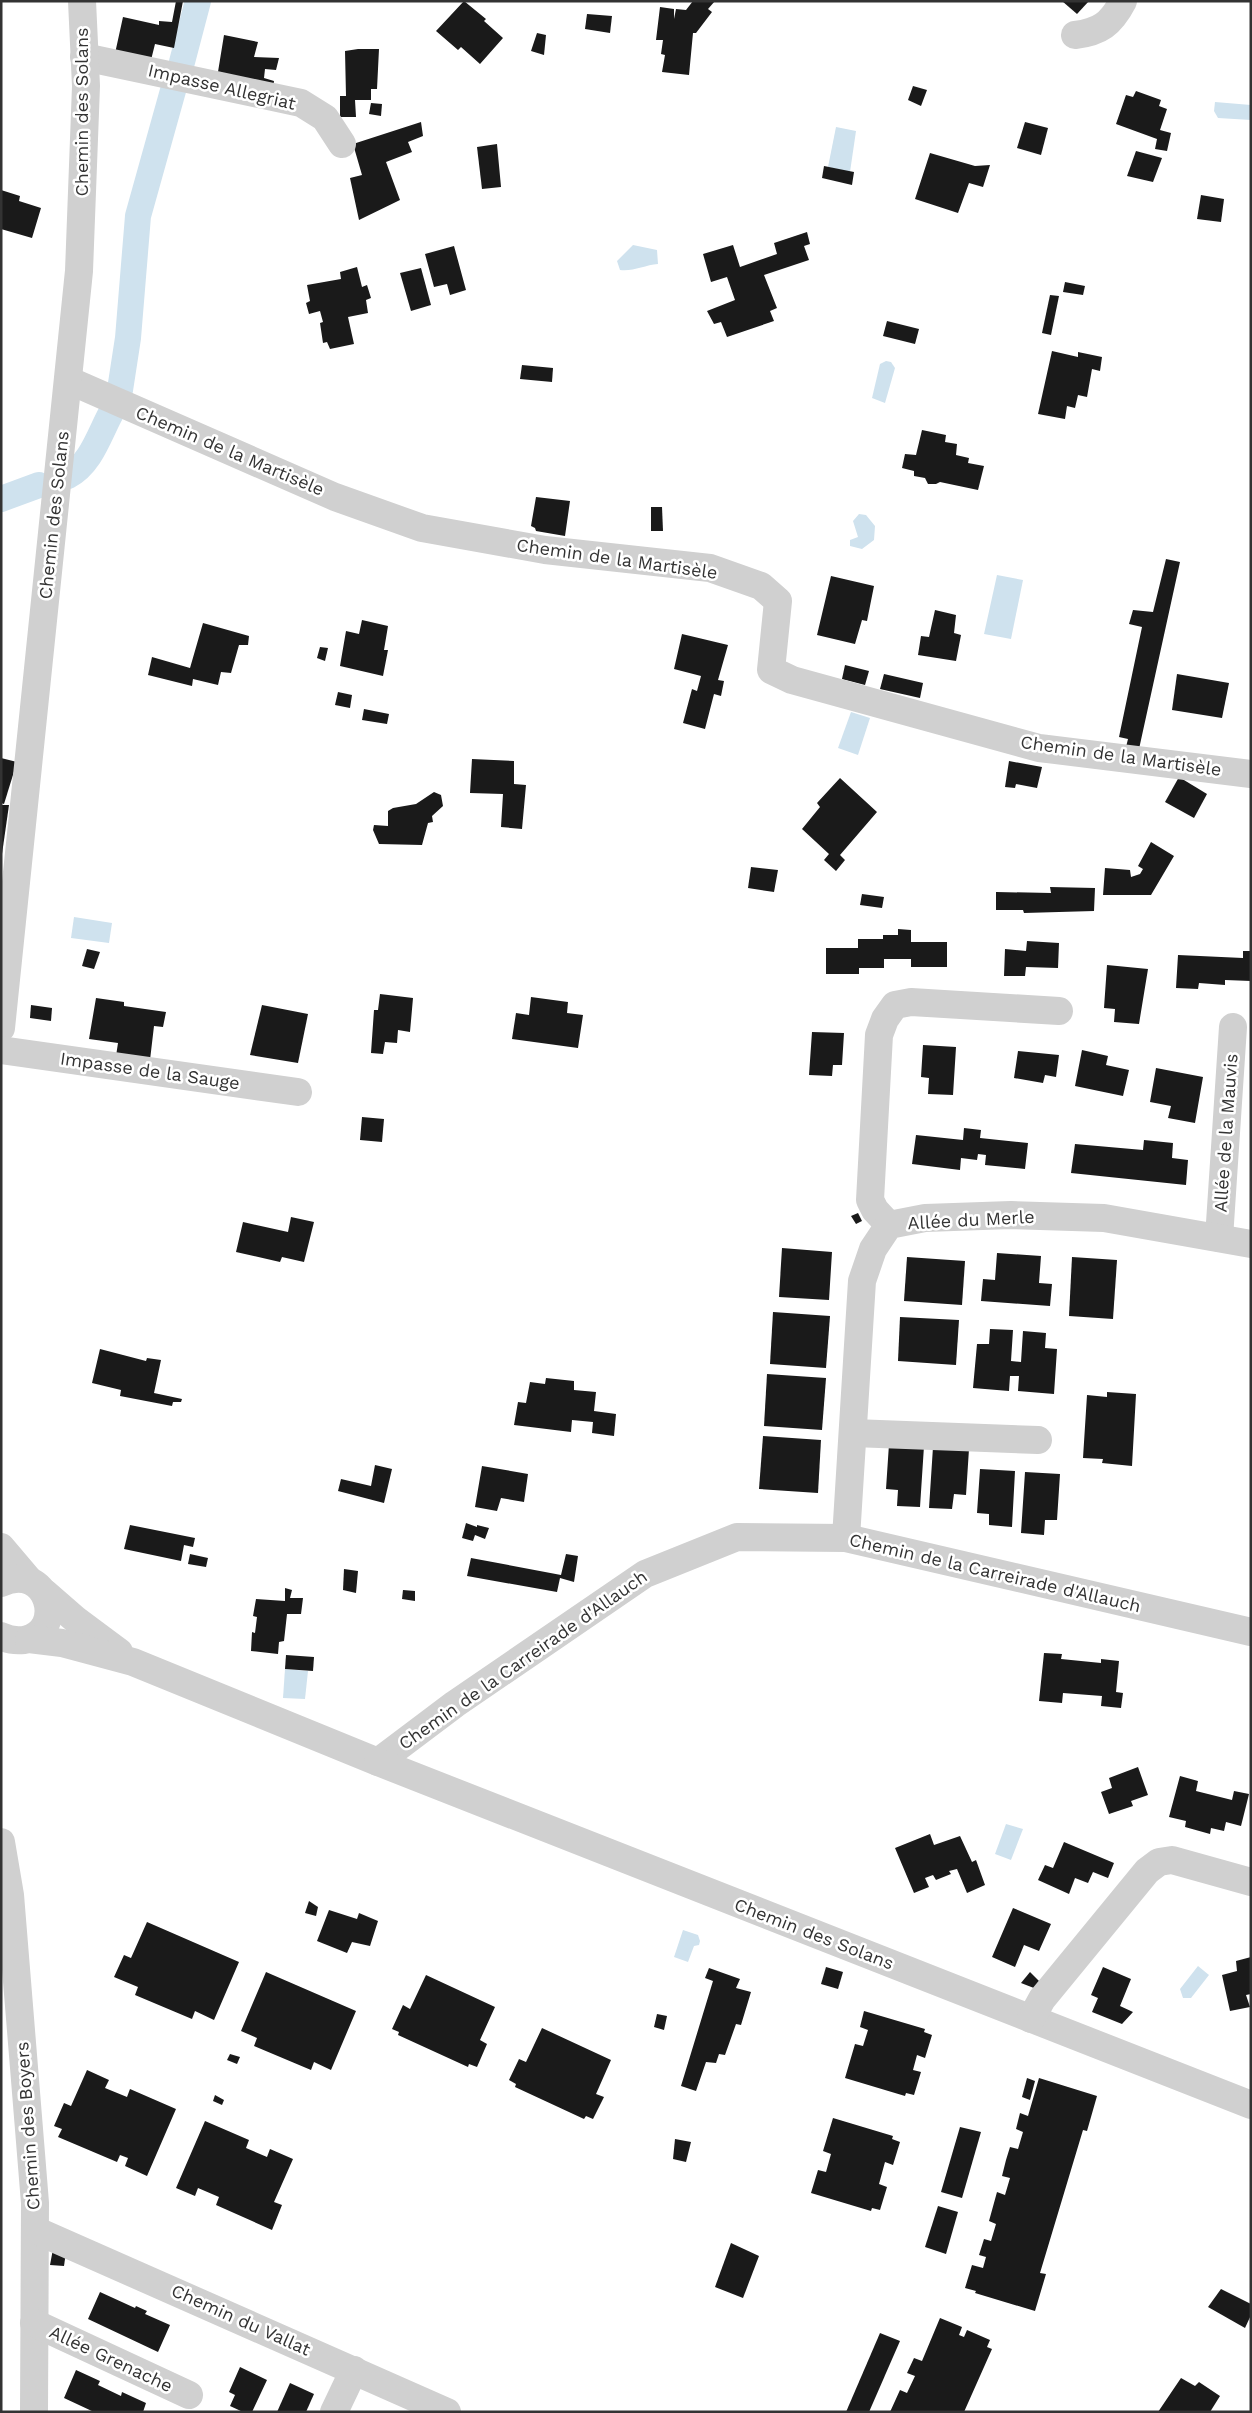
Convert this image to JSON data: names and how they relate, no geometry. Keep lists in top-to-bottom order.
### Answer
{
  "streets": {
    "street": [
      "Impasse Allegriat",
      "Chemin des Solans",
      "Chemin de la Martisèle",
      "Impasse de la Sauge",
      "Allée de la Mauvis",
      "Allée du Merle",
      "Chemin de la Carreirade d'Allauch",
      "Chemin des Boyers",
      "Chemin du Vallat",
      "Allée Grenache"
    ]
  },
  "crossings": [
    ["Impasse Allegriat", "Chemin des Solans"],
    ["Chemin des Solans", "Chemin de la Martisèle"],
    ["Chemin des Solans", "Chemin de la Carreirade d'Allauch"],
    ["Allée de la Mauvis", "Allée du Merle"],
    ["Allée du Merle", "Chemin de la Carreirade d'Allauch"],
    ["Chemin des Boyers", "Chemin du Vallat"],
    ["Chemin des Boyers", "Allée Grenache"]
  ]
}
